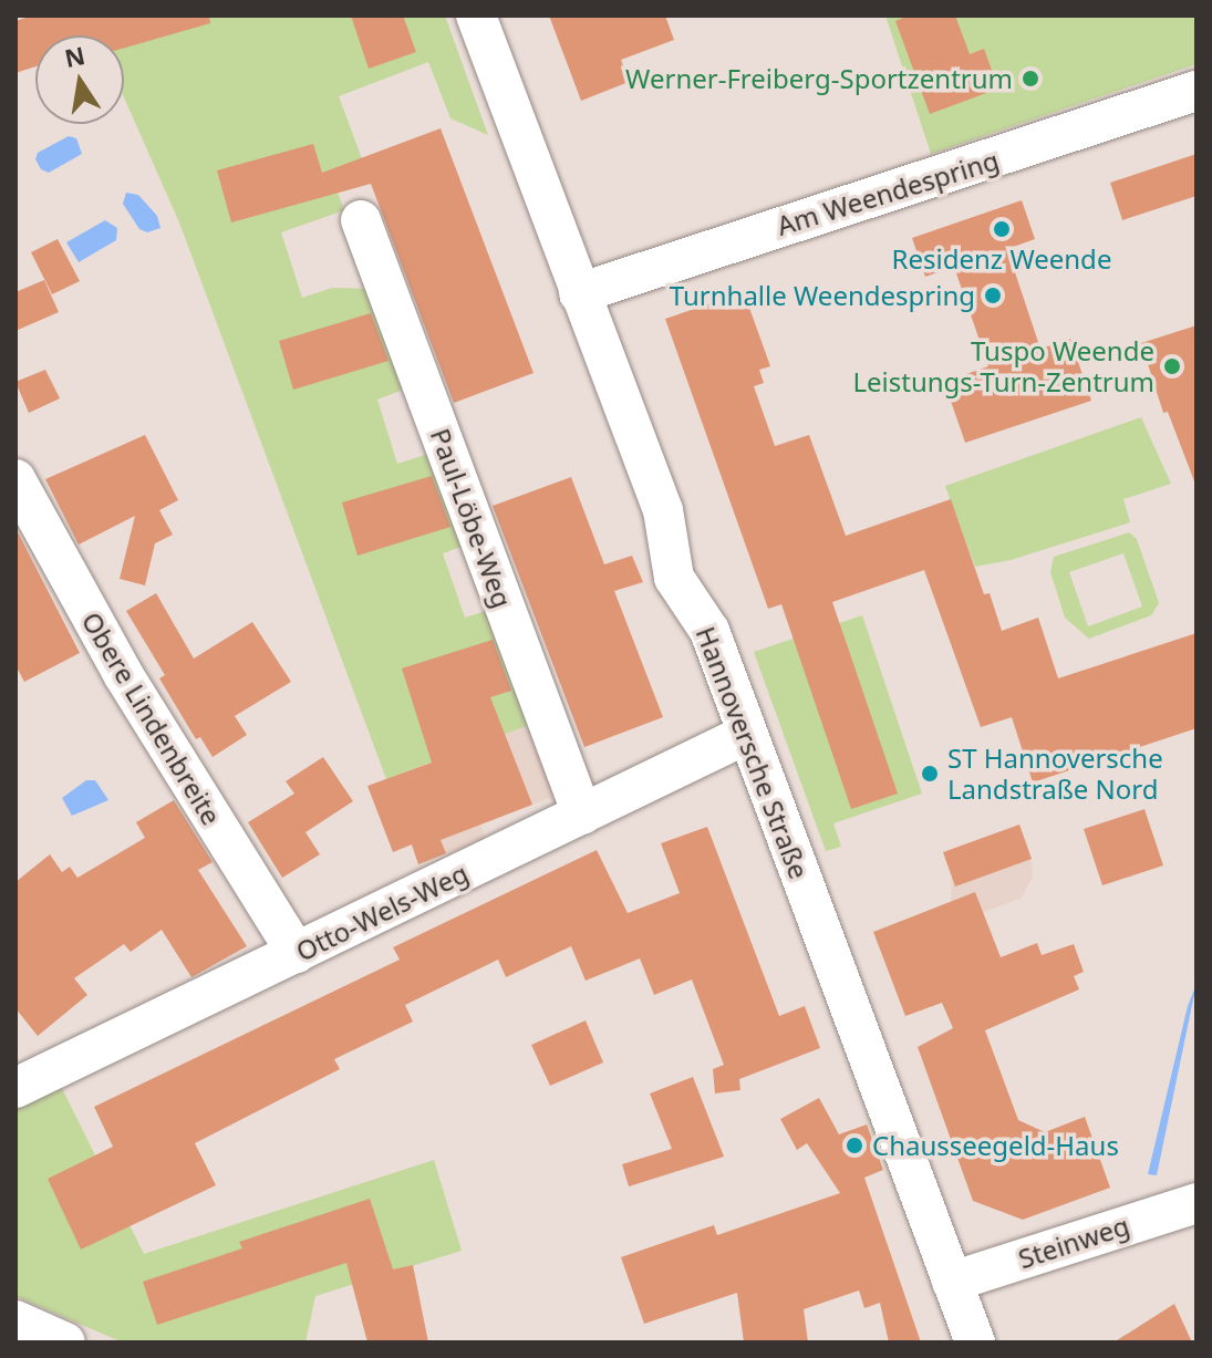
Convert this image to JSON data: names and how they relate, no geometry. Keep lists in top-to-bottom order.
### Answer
{
  "streets": {
    "street": [
      "Am Weendespring",
      "Paul-Löbe-Weg",
      "Obere Lindenbreite",
      "Hannoversche Straße",
      "Otto-Wels-Weg",
      "Steinweg"
    ]
  },
  "crossings": [
    ["Am Weendespring", "Hannoversche Straße"],
    ["Paul-Löbe-Weg", "Otto-Wels-Weg"],
    ["Obere Lindenbreite", "Otto-Wels-Weg"],
    ["Hannoversche Straße", "Otto-Wels-Weg"],
    ["Hannoversche Straße", "Steinweg"]
  ],
  "places": [
    "Werner-Freiberg-Sportzentrum",
    "Residenz Weende",
    "Turnhalle Weendespring",
    "Tuspo Weende Leistungs-Turn-Zentrum",
    "ST Hannoversche Landstraße Nord",
    "Chausseegeld-Haus"
  ],
  "north": "top"
}
